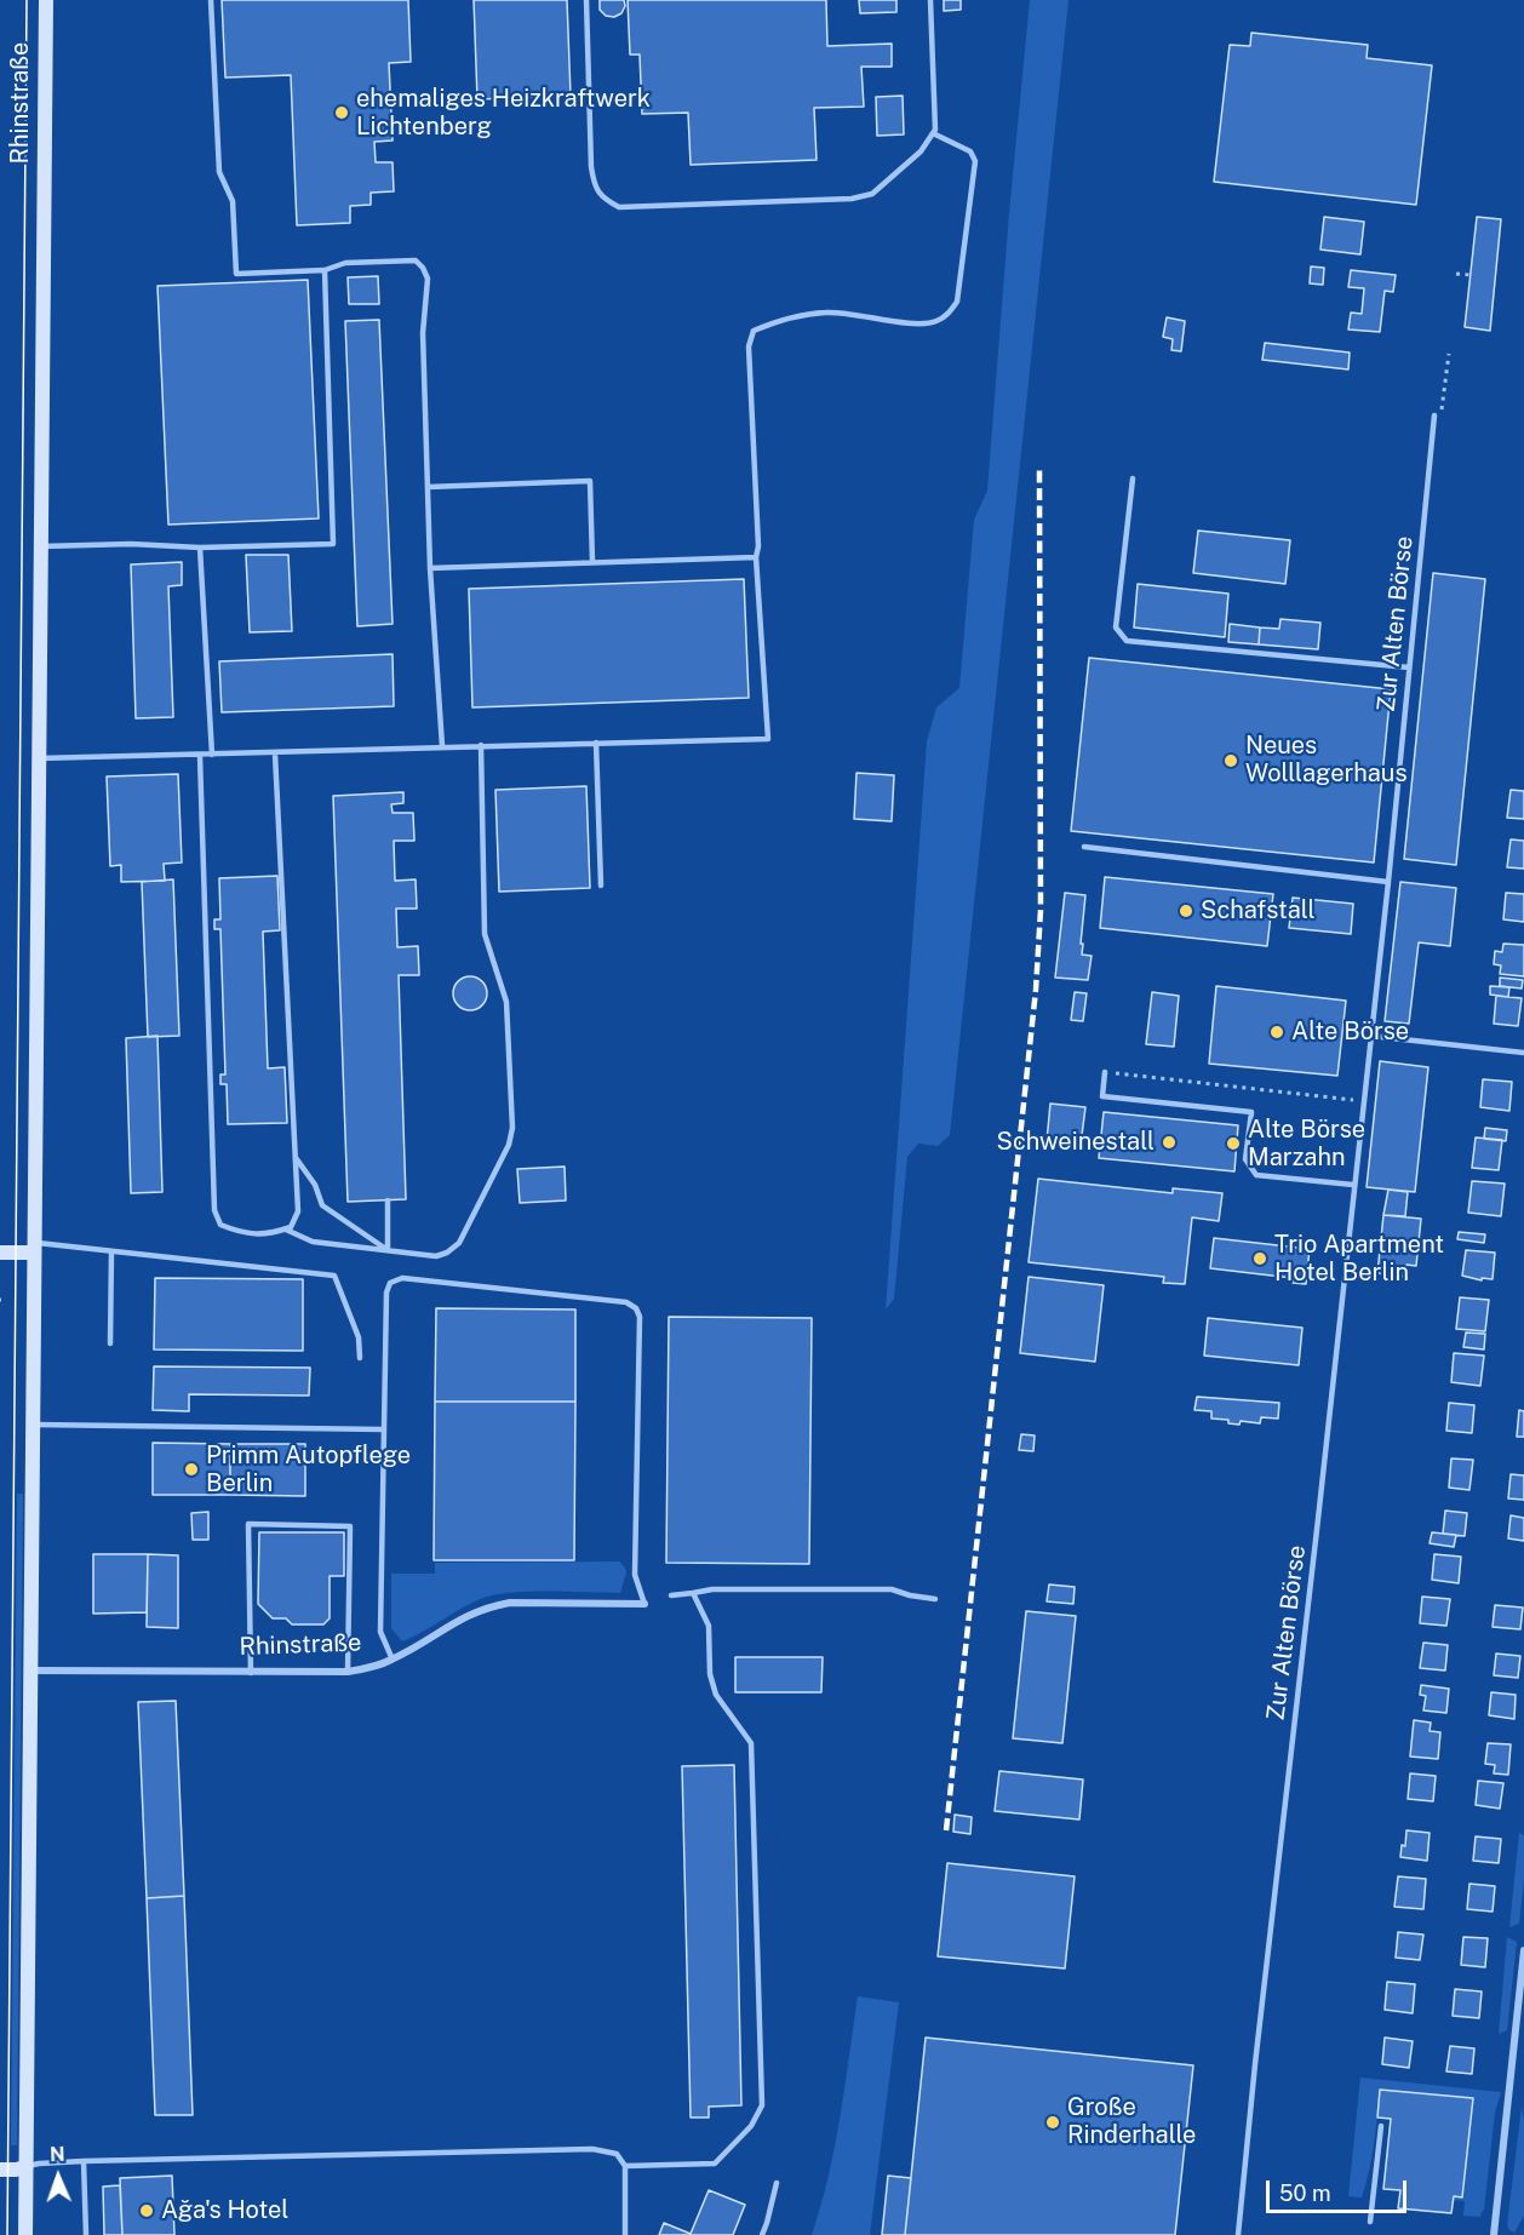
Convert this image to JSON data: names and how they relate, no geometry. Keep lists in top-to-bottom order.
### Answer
{
  "streets": {
    "main road": ["Rhinstraße"],
    "lane": ["Zur Alten Börse"]
  },
  "places": [
    "ehemaliges Heizkraftwerk Lichtenberg",
    "Neues Wolllagerhaus",
    "Schafstall",
    "Alte Börse",
    "Schweinestall",
    "Alte Börse Marzahn",
    "Trio Apartment Hotel Berlin",
    "Primm Autopflege Berlin",
    "Große Rinderhalle",
    "Ağa's Hotel"
  ],
  "scale_bar": "50 m",
  "north": "top"
}
